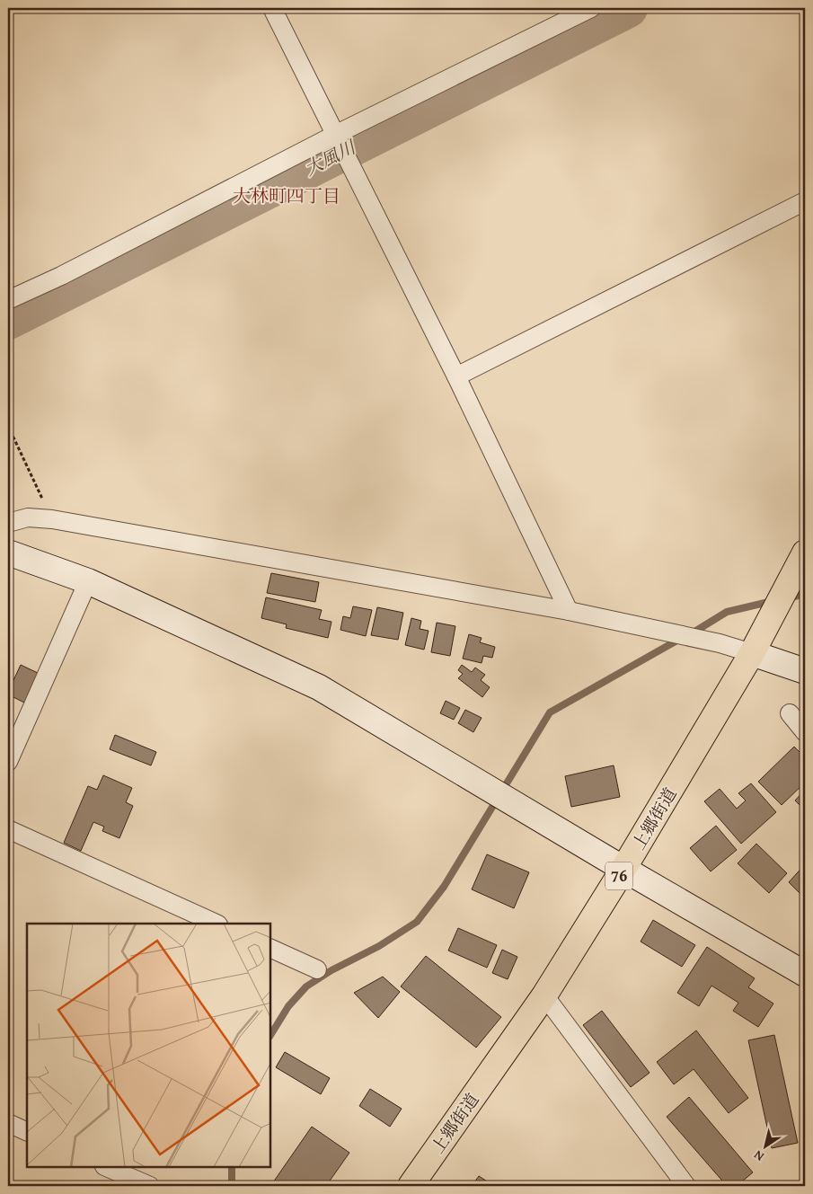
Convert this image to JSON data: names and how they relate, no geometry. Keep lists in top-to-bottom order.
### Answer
{
  "streets": {
    "main road": ["上郷街道", "76"]
  },
  "districts": ["大林町四丁目"],
  "water": ["大風川"],
  "north": "bottom left"
}
